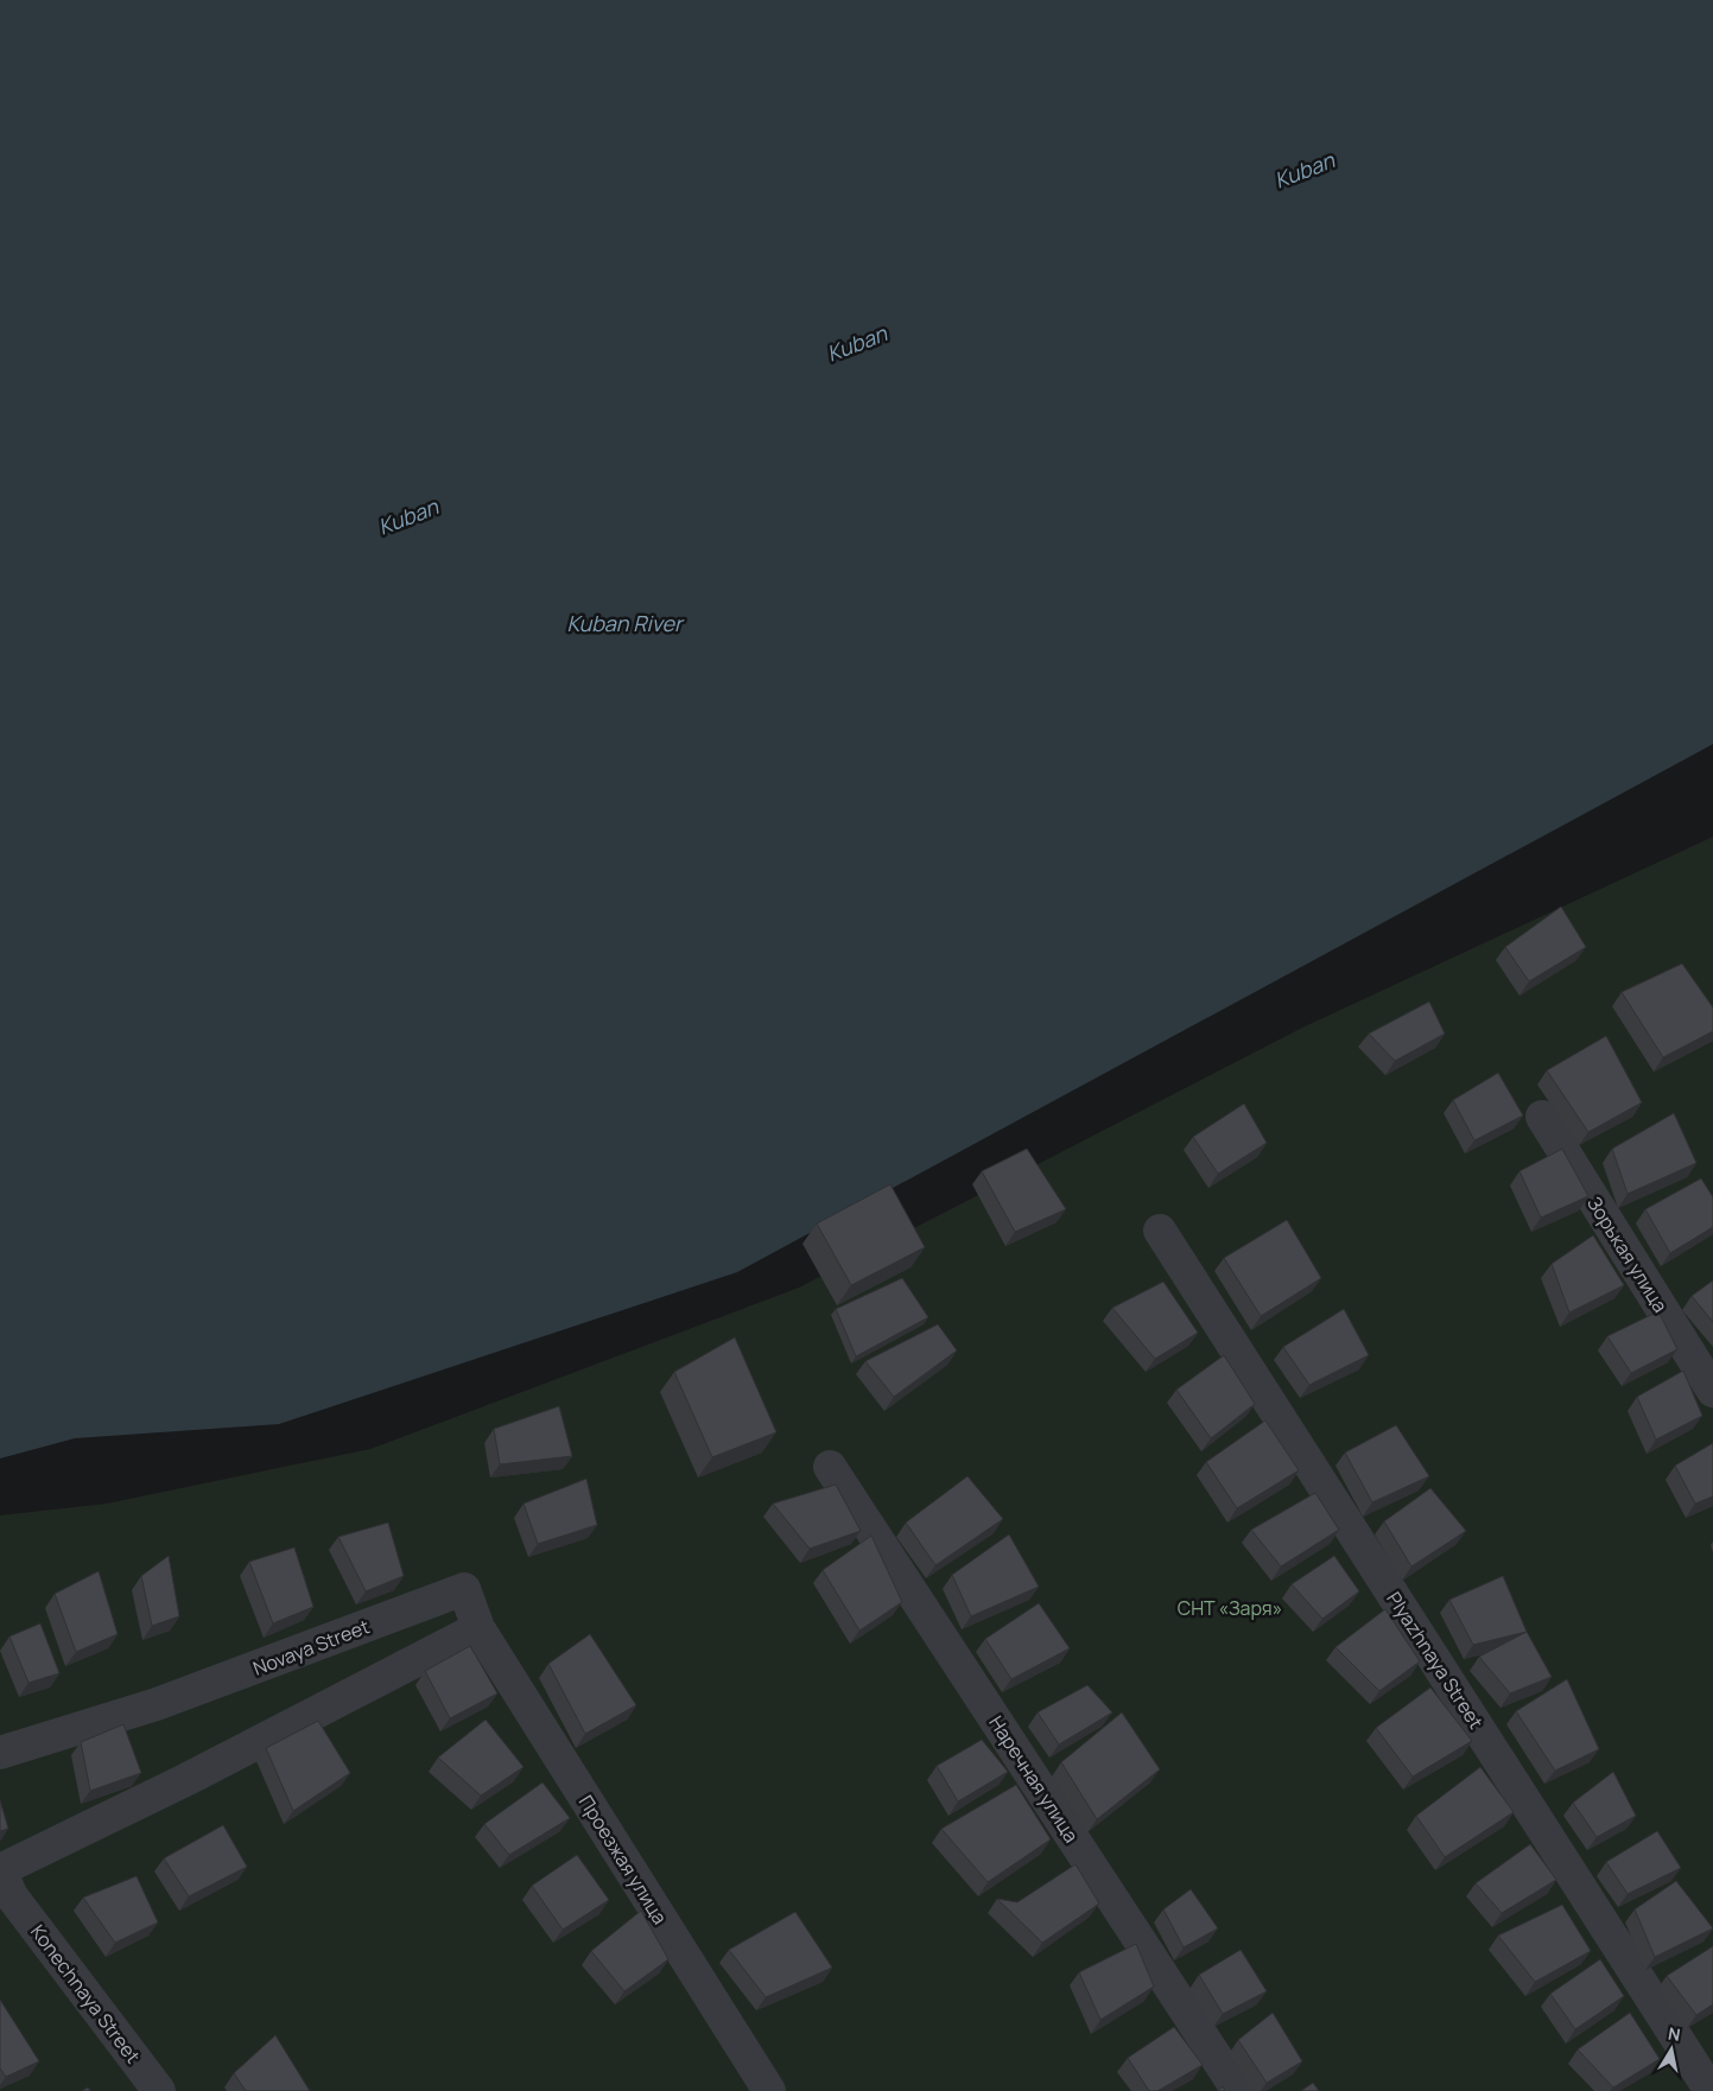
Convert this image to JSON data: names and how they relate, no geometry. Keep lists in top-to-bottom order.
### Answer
{
  "streets": {
    "street": [
      "Зорькая улица",
      "Novaya Street",
      "Plyazhnaya Street",
      "Наречная улица",
      "Проезжая улица",
      "Konechnaya Street"
    ]
  },
  "crossings": [
    ["Novaya Street", "Проезжая улица"]
  ],
  "water": ["Kuban", "Kuban River"],
  "parks": ["СНТ «Заря»"],
  "north": "top"
}
